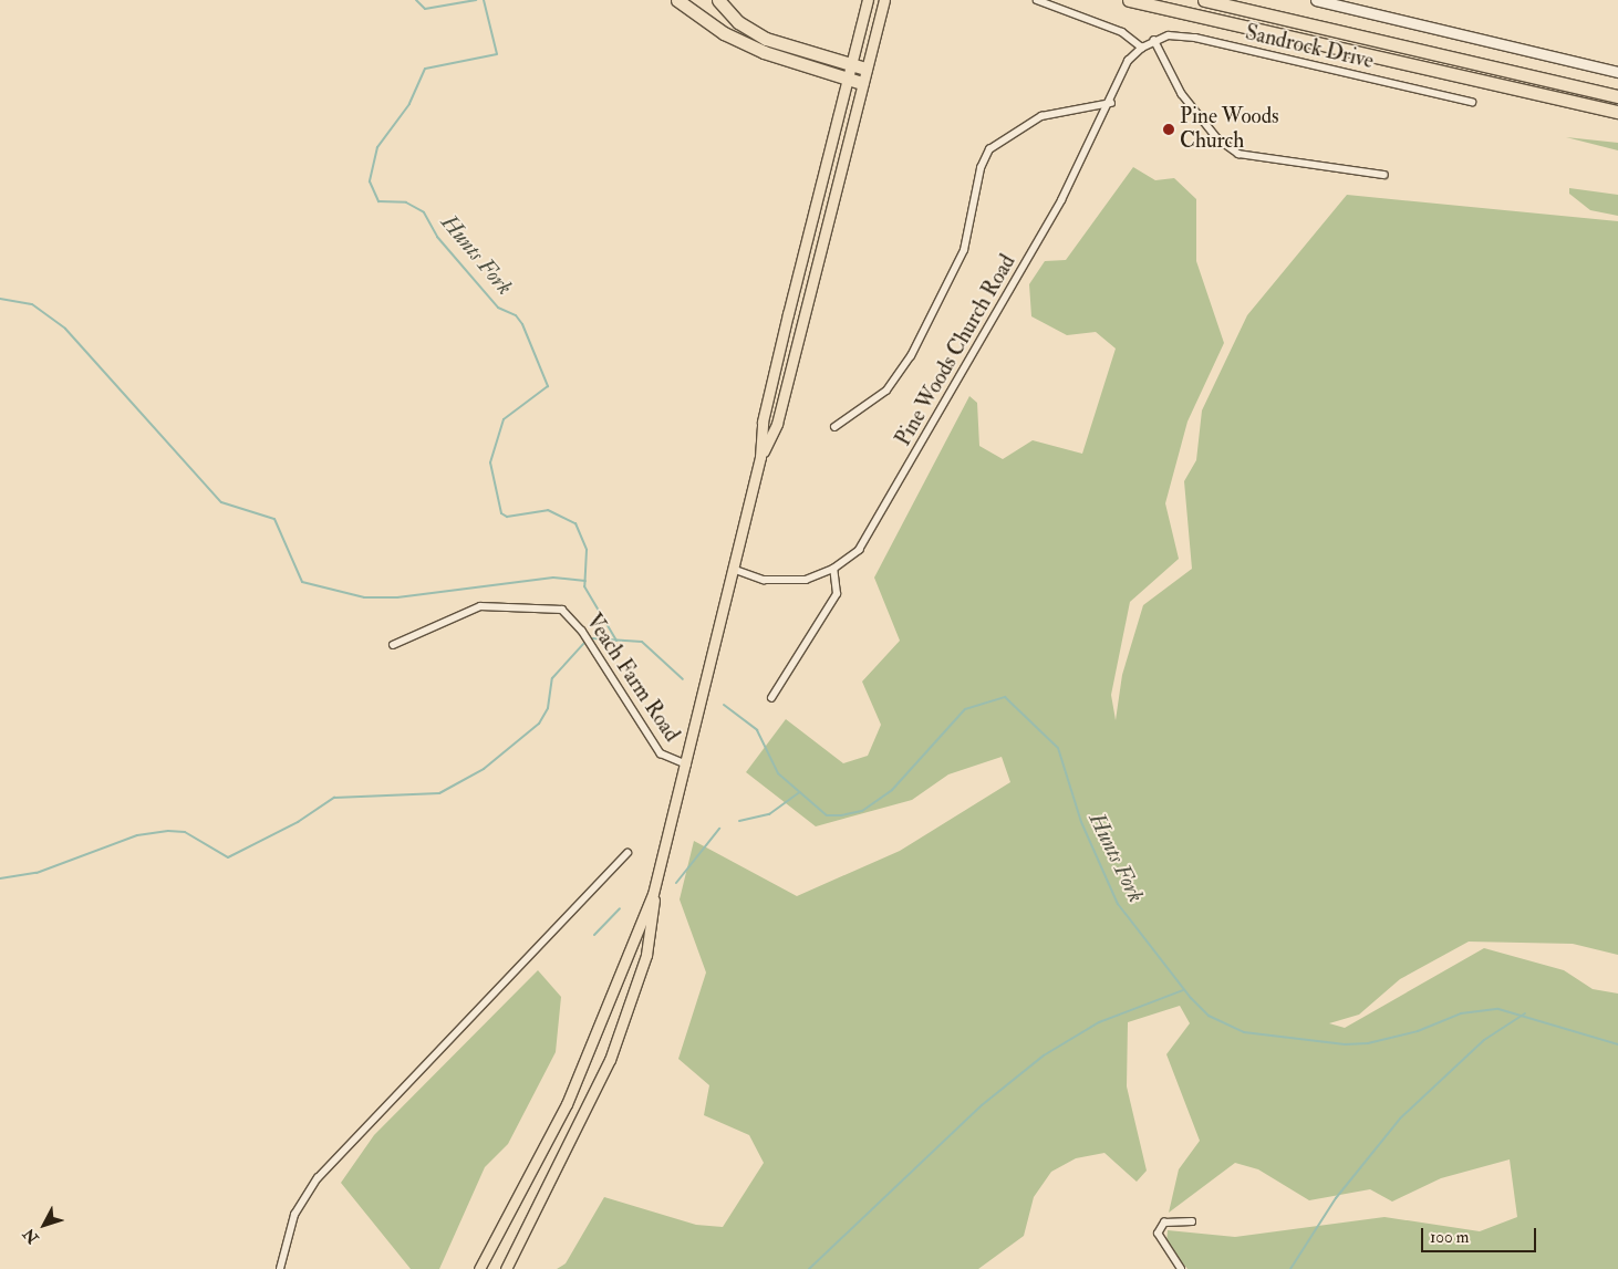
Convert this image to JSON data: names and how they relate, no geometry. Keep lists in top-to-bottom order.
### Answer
{
  "streets": {
    "street": ["Sandrock Drive", "Pine Woods Church Road", "Veach Farm Road"]
  },
  "crossings": [
    ["Sandrock Drive", "Pine Woods Church Road"]
  ],
  "water": ["Hunts Fork"],
  "places": ["Pine Woods Church"],
  "scale_bar": "100 m",
  "north": "bottom left"
}
